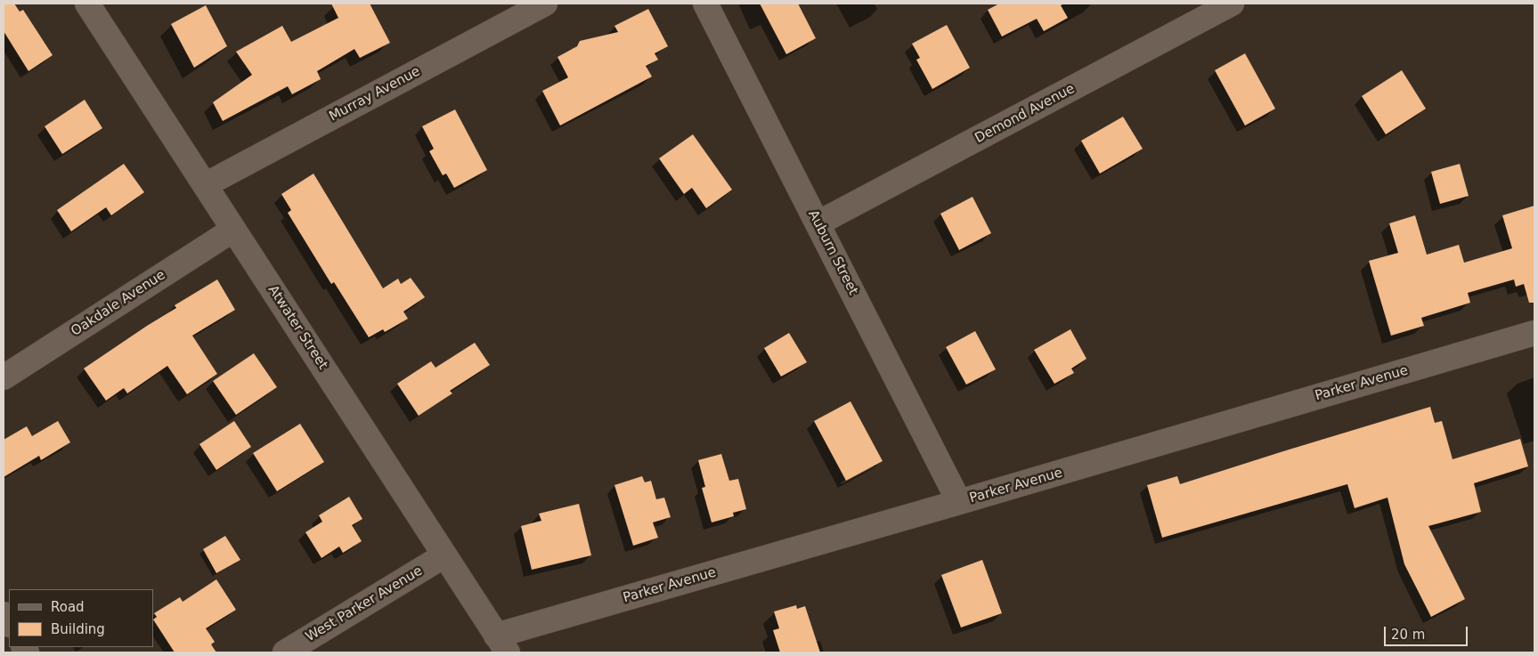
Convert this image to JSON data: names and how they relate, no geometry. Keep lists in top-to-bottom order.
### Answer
{
  "streets": {
    "street": [
      "Murray Avenue",
      "Demond Avenue",
      "Auburn Street",
      "Oakdale Avenue",
      "Atwater Street",
      "Parker Avenue",
      "West Parker Avenue"
    ]
  },
  "crossings": [
    ["Murray Avenue", "Atwater Street"],
    ["Demond Avenue", "Auburn Street"],
    ["Auburn Street", "Parker Avenue"],
    ["Oakdale Avenue", "Atwater Street"],
    ["Atwater Street", "Parker Avenue"],
    ["Atwater Street", "West Parker Avenue"]
  ],
  "legend": ["Road", "Building"],
  "scale_bar": "20 m"
}
